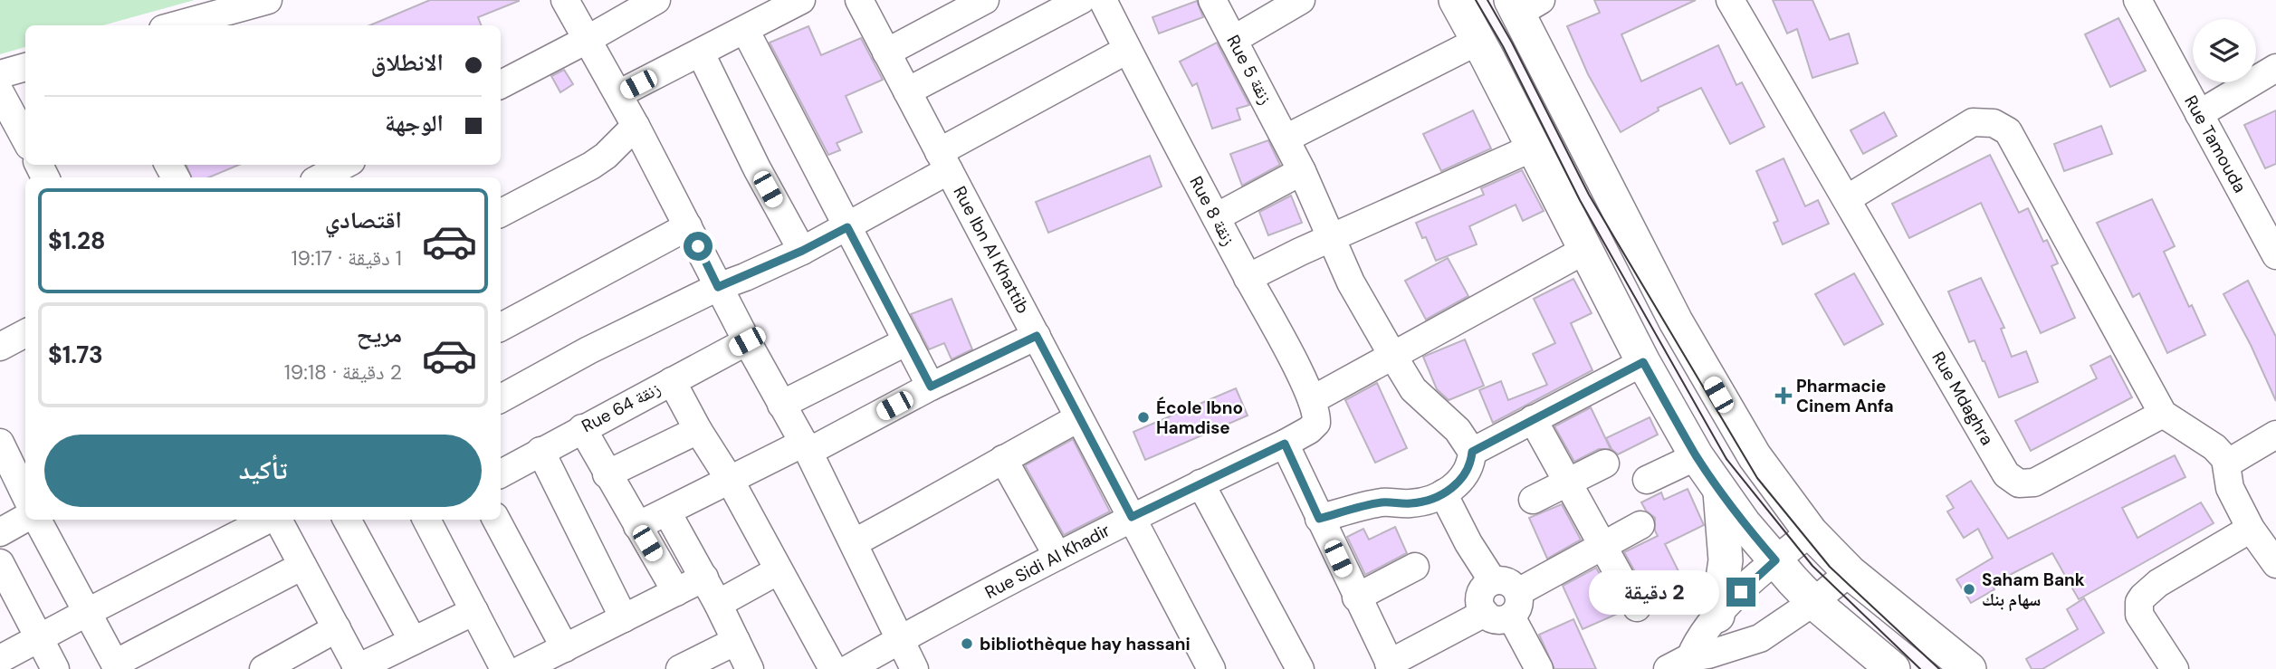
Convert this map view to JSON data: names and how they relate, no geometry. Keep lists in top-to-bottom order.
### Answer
{
  "streets": {
    "street": [
      "Rue 5 زنقة",
      "Rue Tamouda",
      "Rue 8 زنقة",
      "Rue Ibn Al Khattib",
      "Rue Mdaghra",
      "Rue 64 زنقة",
      "Rue Sidi Al Khadir"
    ]
  },
  "crossings": [
    ["Rue 5 زنقة", "Rue Sidi Al Khadir"],
    ["Rue 8 زنقة", "Rue Sidi Al Khadir"],
    ["Rue Ibn Al Khattib", "Rue Sidi Al Khadir"]
  ],
  "places": {
    "health": ["Pharmacie Cinem Anfa"],
    "other": ["École Ibno Hamdise", "Saham Bank سهام بنك", "bibliothèque hay hassani"]
  },
  "page": {
    "banner": ["الانطلاق", "الوجهة"],
    "list": [
      {
        "name": "اقتصادي",
        "note": "1 دقيقة · 19:17",
        "value": "$1.28"
      },
      {
        "name": "مريح",
        "note": "2 دقيقة · 19:18",
        "value": "$1.73"
      }
    ],
    "buttons": "تأكيد",
    "bubble": "2 دقيقة"
  }
}
